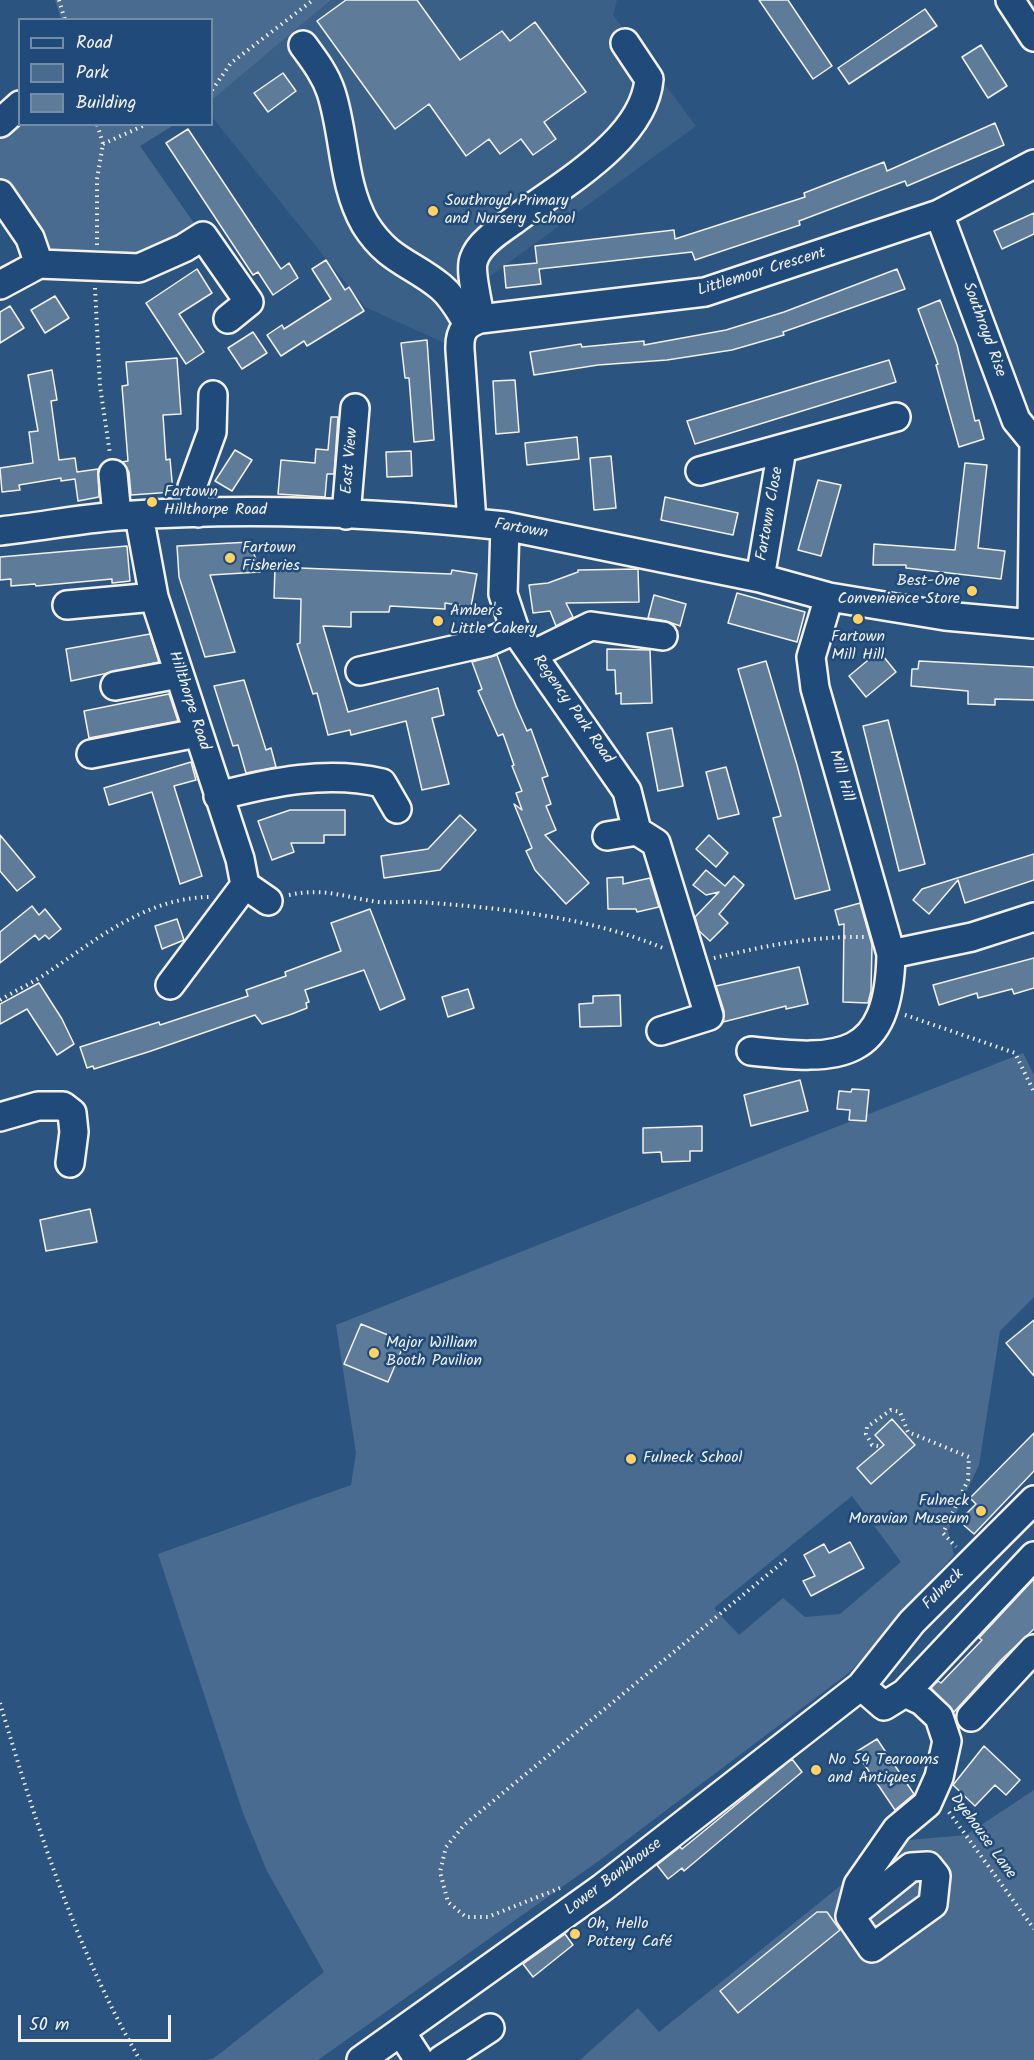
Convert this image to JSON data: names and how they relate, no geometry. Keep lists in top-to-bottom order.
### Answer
{
  "streets": {
    "street": [
      "Littlemoor Crescent",
      "Southroyd Rise",
      "East View",
      "Fartown Close",
      "Fartown",
      "Hillthorpe Road",
      "Regency Park Road",
      "Mill Hill",
      "Fulneck",
      "Lower Bankhouse"
    ],
    "path": ["Dyehouse Lane"]
  },
  "crossings": [
    ["Littlemoor Crescent", "Southroyd Rise"],
    ["East View", "Fartown"],
    ["Fartown Close", "Fartown"],
    ["Fartown", "Hillthorpe Road"],
    ["Fartown", "Regency Park Road"],
    ["Fartown", "Mill Hill"],
    ["Fulneck", "Lower Bankhouse"]
  ],
  "places": [
    "Southroyd Primary and Nursery School",
    "Fartown Hillthorpe Road",
    "Fartown Fisheries",
    "Best-One Convenience Store",
    "Fartown Mill Hill",
    "Amber's Little Cakery",
    "Major William Booth Pavilion",
    "Fulneck School",
    "Fulneck Moravian Museum",
    "No 54 Tearooms and Antiques",
    "Oh, Hello Pottery Café"
  ],
  "legend": ["Road", "Park", "Building"],
  "scale_bar": "50 m"
}
